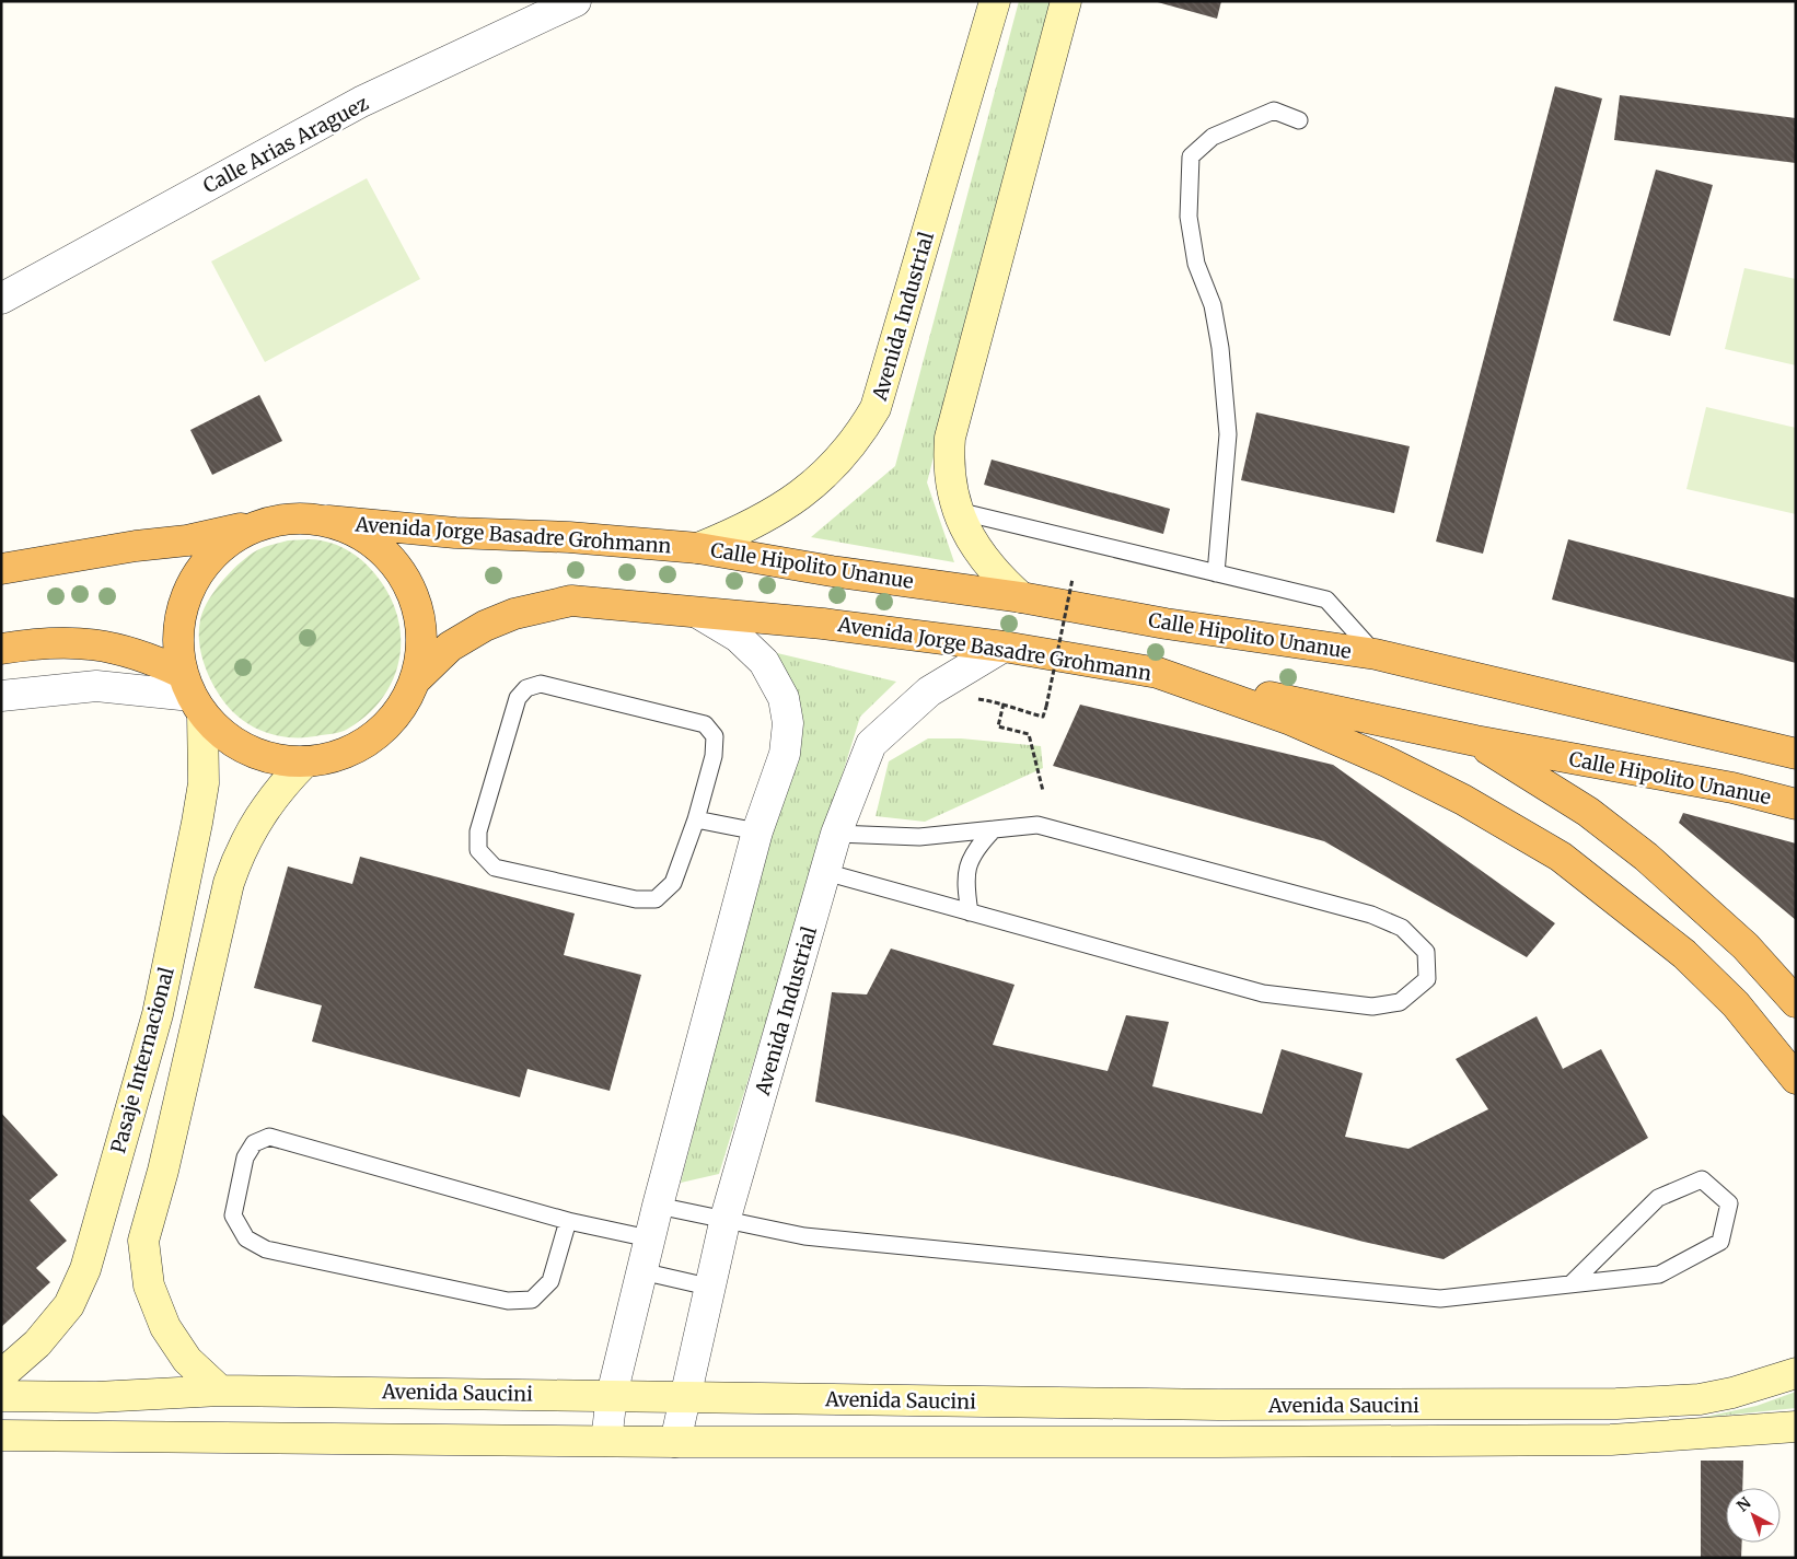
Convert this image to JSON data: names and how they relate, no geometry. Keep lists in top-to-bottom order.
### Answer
{
  "streets": {
    "highway": ["Avenida Jorge Basadre Grohmann", "Calle Hipolito Unanue"],
    "main road": ["Avenida Industrial", "Pasaje Internacional", "Avenida Saucini"],
    "street": ["Calle Arias Araguez"]
  },
  "crossings": [
    ["Avenida Industrial", "Avenida Jorge Basadre Grohmann"],
    ["Avenida Industrial", "Calle Hipolito Unanue"],
    ["Avenida Industrial", "Avenida Saucini"],
    ["Avenida Jorge Basadre Grohmann", "Calle Hipolito Unanue"]
  ],
  "north": "top left"
}
